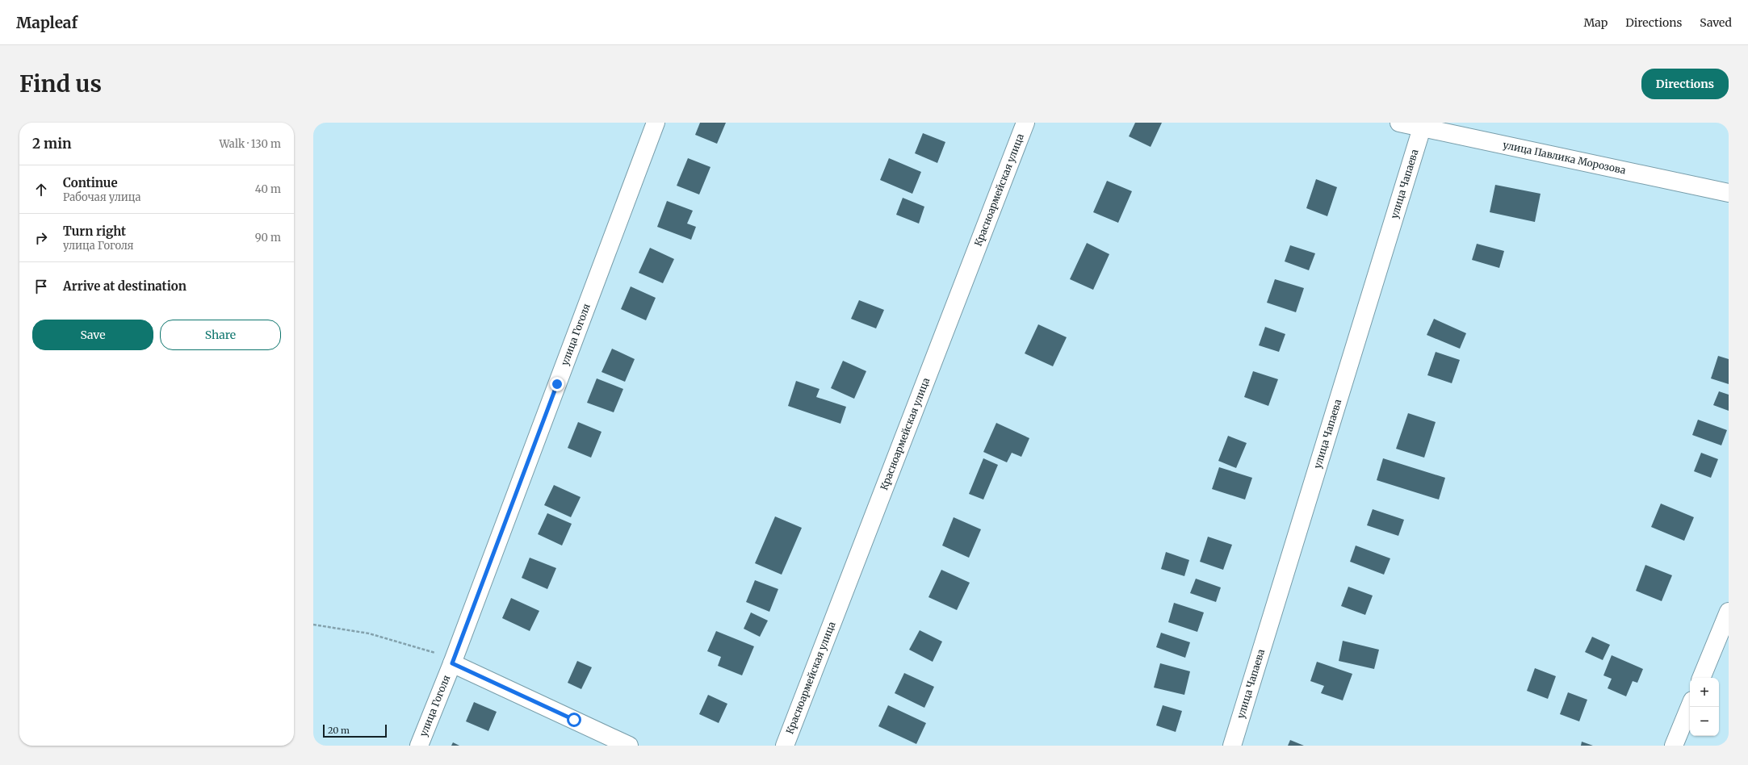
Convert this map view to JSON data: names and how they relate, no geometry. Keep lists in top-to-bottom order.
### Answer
{
  "streets": {
    "street": [
      "улица Павлика Морозова",
      "улица Чапаева",
      "Красноармейская улица",
      "улица Гоголя"
    ]
  },
  "crossings": [
    ["улица Павлика Морозова", "улица Чапаева"]
  ],
  "scale_bar": "20 m",
  "page": {
    "header": "Mapleaf",
    "nav": ["Map", "Directions", "Saved"],
    "buttons": [
      "Directions",
      ["Save", "Share"]
    ],
    "title": "Find us",
    "heading": ["2 min", "Walk · 130 m"],
    "list": [
      ["Continue", "Рабочая улица", "40 m"],
      ["Turn right", "улица Гоголя", "90 m"],
      "Arrive at destination"
    ],
    "map_buttons": ["+", "−"],
    "scale": "20 m"
  }
}
